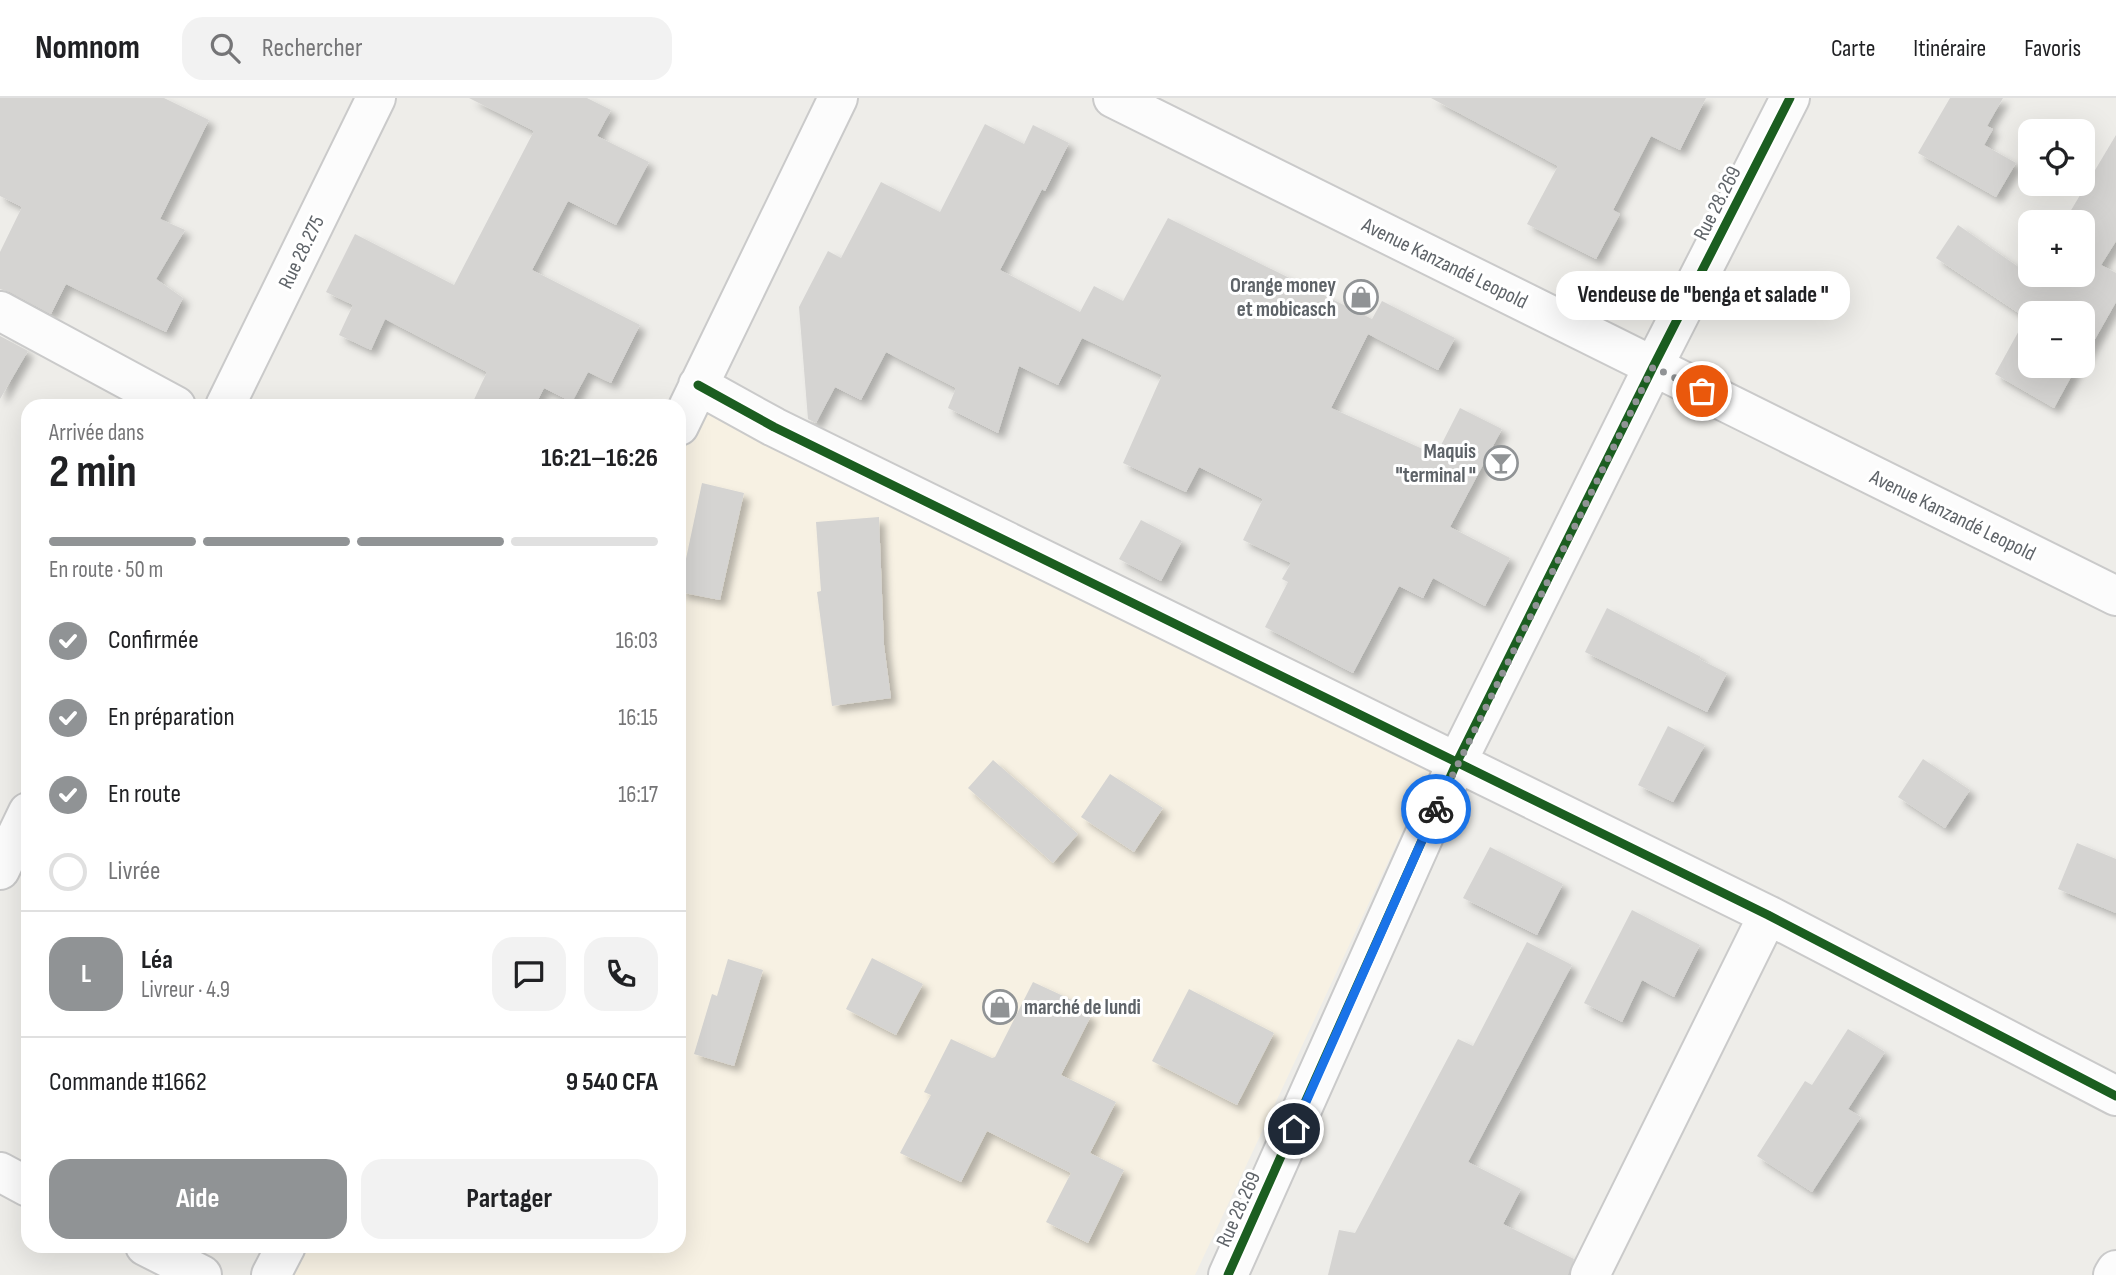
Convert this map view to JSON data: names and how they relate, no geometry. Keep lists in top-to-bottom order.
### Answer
{
  "streets": {
    "street": ["Rue 28.269", "Rue 28.275", "Avenue Kanzandé Leopold"]
  },
  "crossings": [
    ["Rue 28.269", "Avenue Kanzandé Leopold"]
  ],
  "places": {
    "shop": ["Orange money et mobicasch", "marché de lundi"],
    "other": ["Vendeuse de \"benga et salade \""],
    "bar": ["Maquis \"terminal \""]
  },
  "page": {
    "header": "Nomnom",
    "search": "Rechercher",
    "nav": ["Carte", "Itinéraire", "Favoris"],
    "map_buttons": ["+", "−"],
    "bubble": "Vendeuse de \"benga et salade \"",
    "heading": ["2 min", "Arrivée dans", "16:21–16:26"],
    "panel": [
      "Léa",
      "Livreur · 4.9",
      "Commande #1662",
      "9 540 CFA"
    ],
    "bar": "En route · 50 m",
    "list": [
      ["Confirmée", "16:03"],
      ["En préparation", "16:15"],
      ["En route", "16:17"],
      "Livrée"
    ],
    "round": "L",
    "buttons": ["Aide", "Partager"]
  }
}
